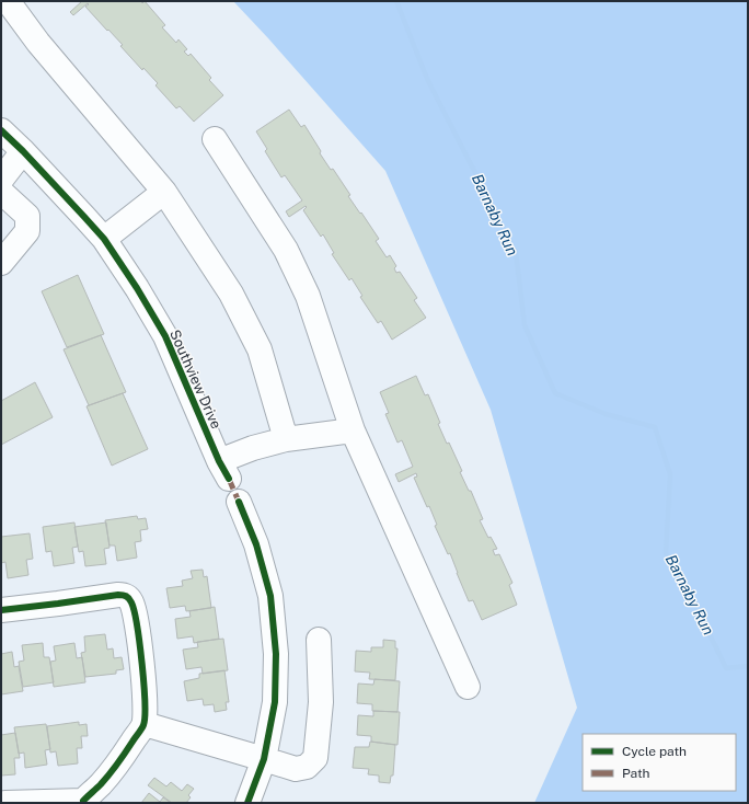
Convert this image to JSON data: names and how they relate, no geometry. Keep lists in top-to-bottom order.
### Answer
{
  "streets": {
    "street": ["Southview Drive"]
  },
  "water": ["Barnaby Run"],
  "legend": ["Cycle path", "Path"]
}
